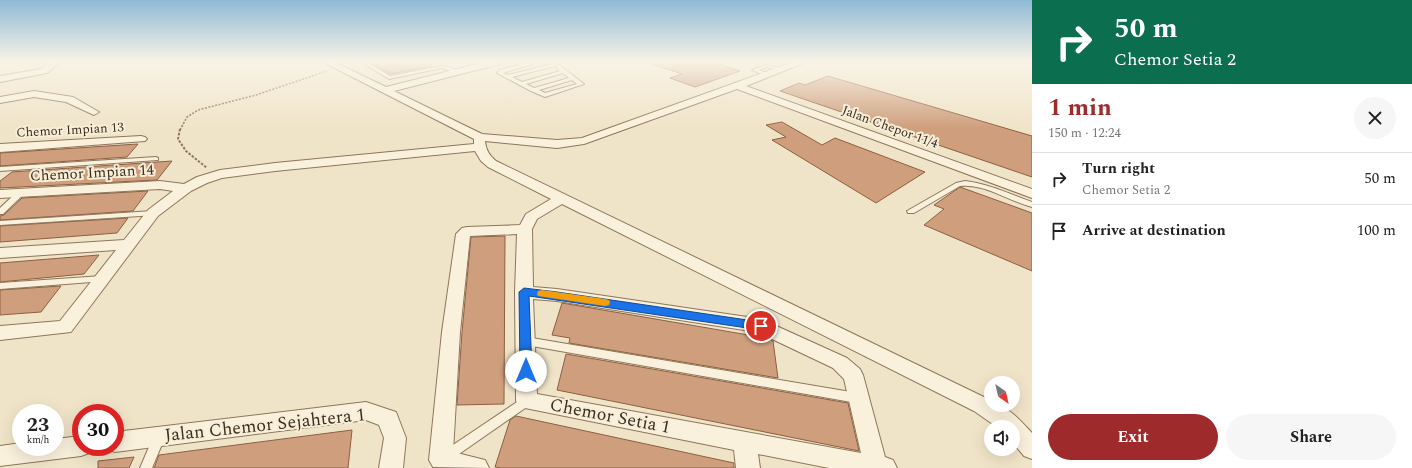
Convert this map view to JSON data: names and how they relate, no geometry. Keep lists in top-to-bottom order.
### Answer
{
  "streets": {
    "street": [
      "Jalan Chepor 11/4",
      "Chemor Impian 13",
      "Chemor Impian 14",
      "Chemor Setia 1",
      "Jalan Chemor Sejahtera 1"
    ]
  },
  "north": "bottom right",
  "page": {
    "turn": ["50 m", "Chemor Setia 2"],
    "heading": ["1 min", "150 m · 12:24"],
    "list": [
      {
        "name": "Turn right",
        "note": "Chemor Setia 2",
        "value": "50 m"
      },
      {
        "name": "Arrive at destination",
        "value": "100 m"
      }
    ],
    "speed": "23 km/h",
    "limit": "30",
    "buttons": ["Exit", "Share"]
  }
}
